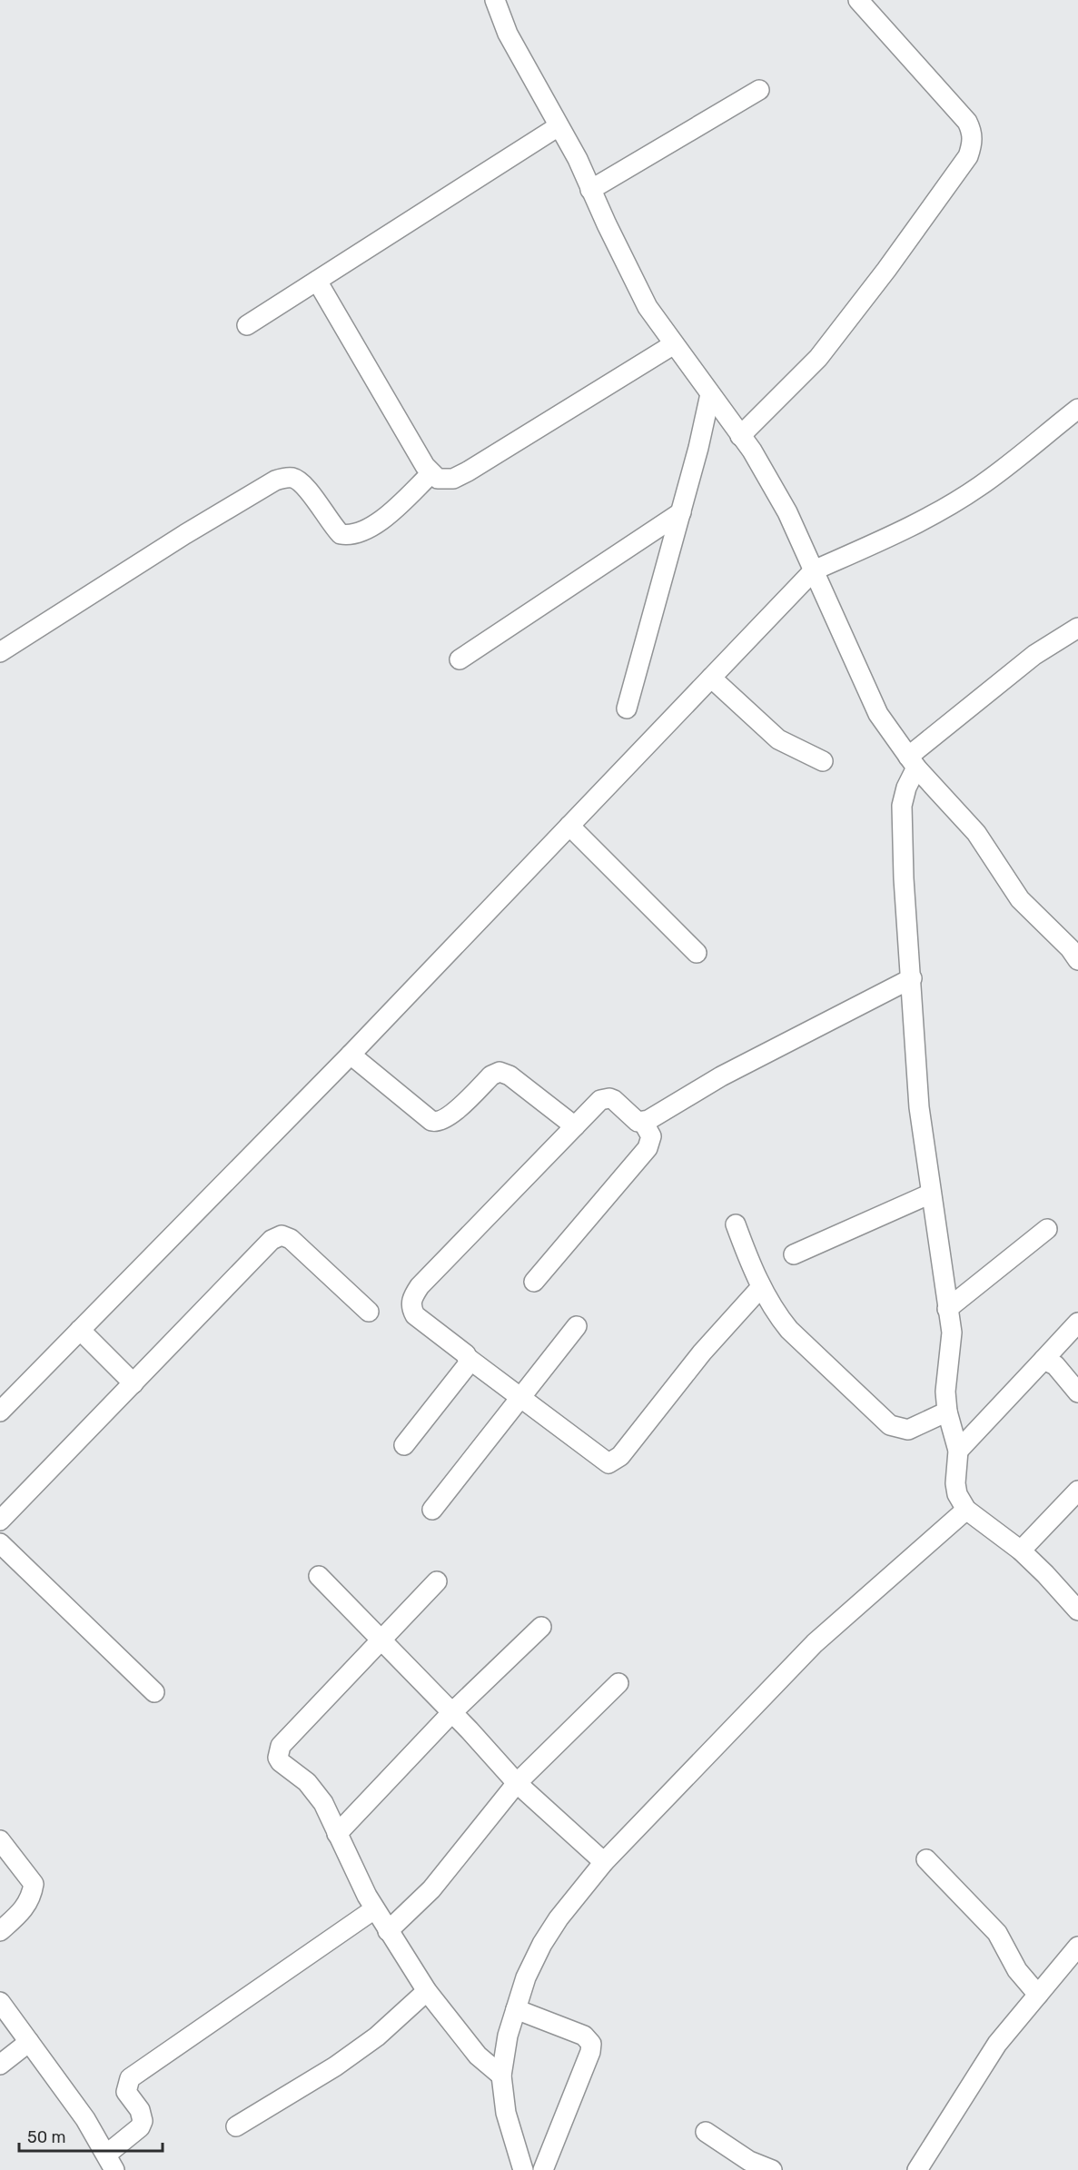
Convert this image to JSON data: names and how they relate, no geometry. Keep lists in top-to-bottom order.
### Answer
{
  "scale_bar": "50 m"
}
